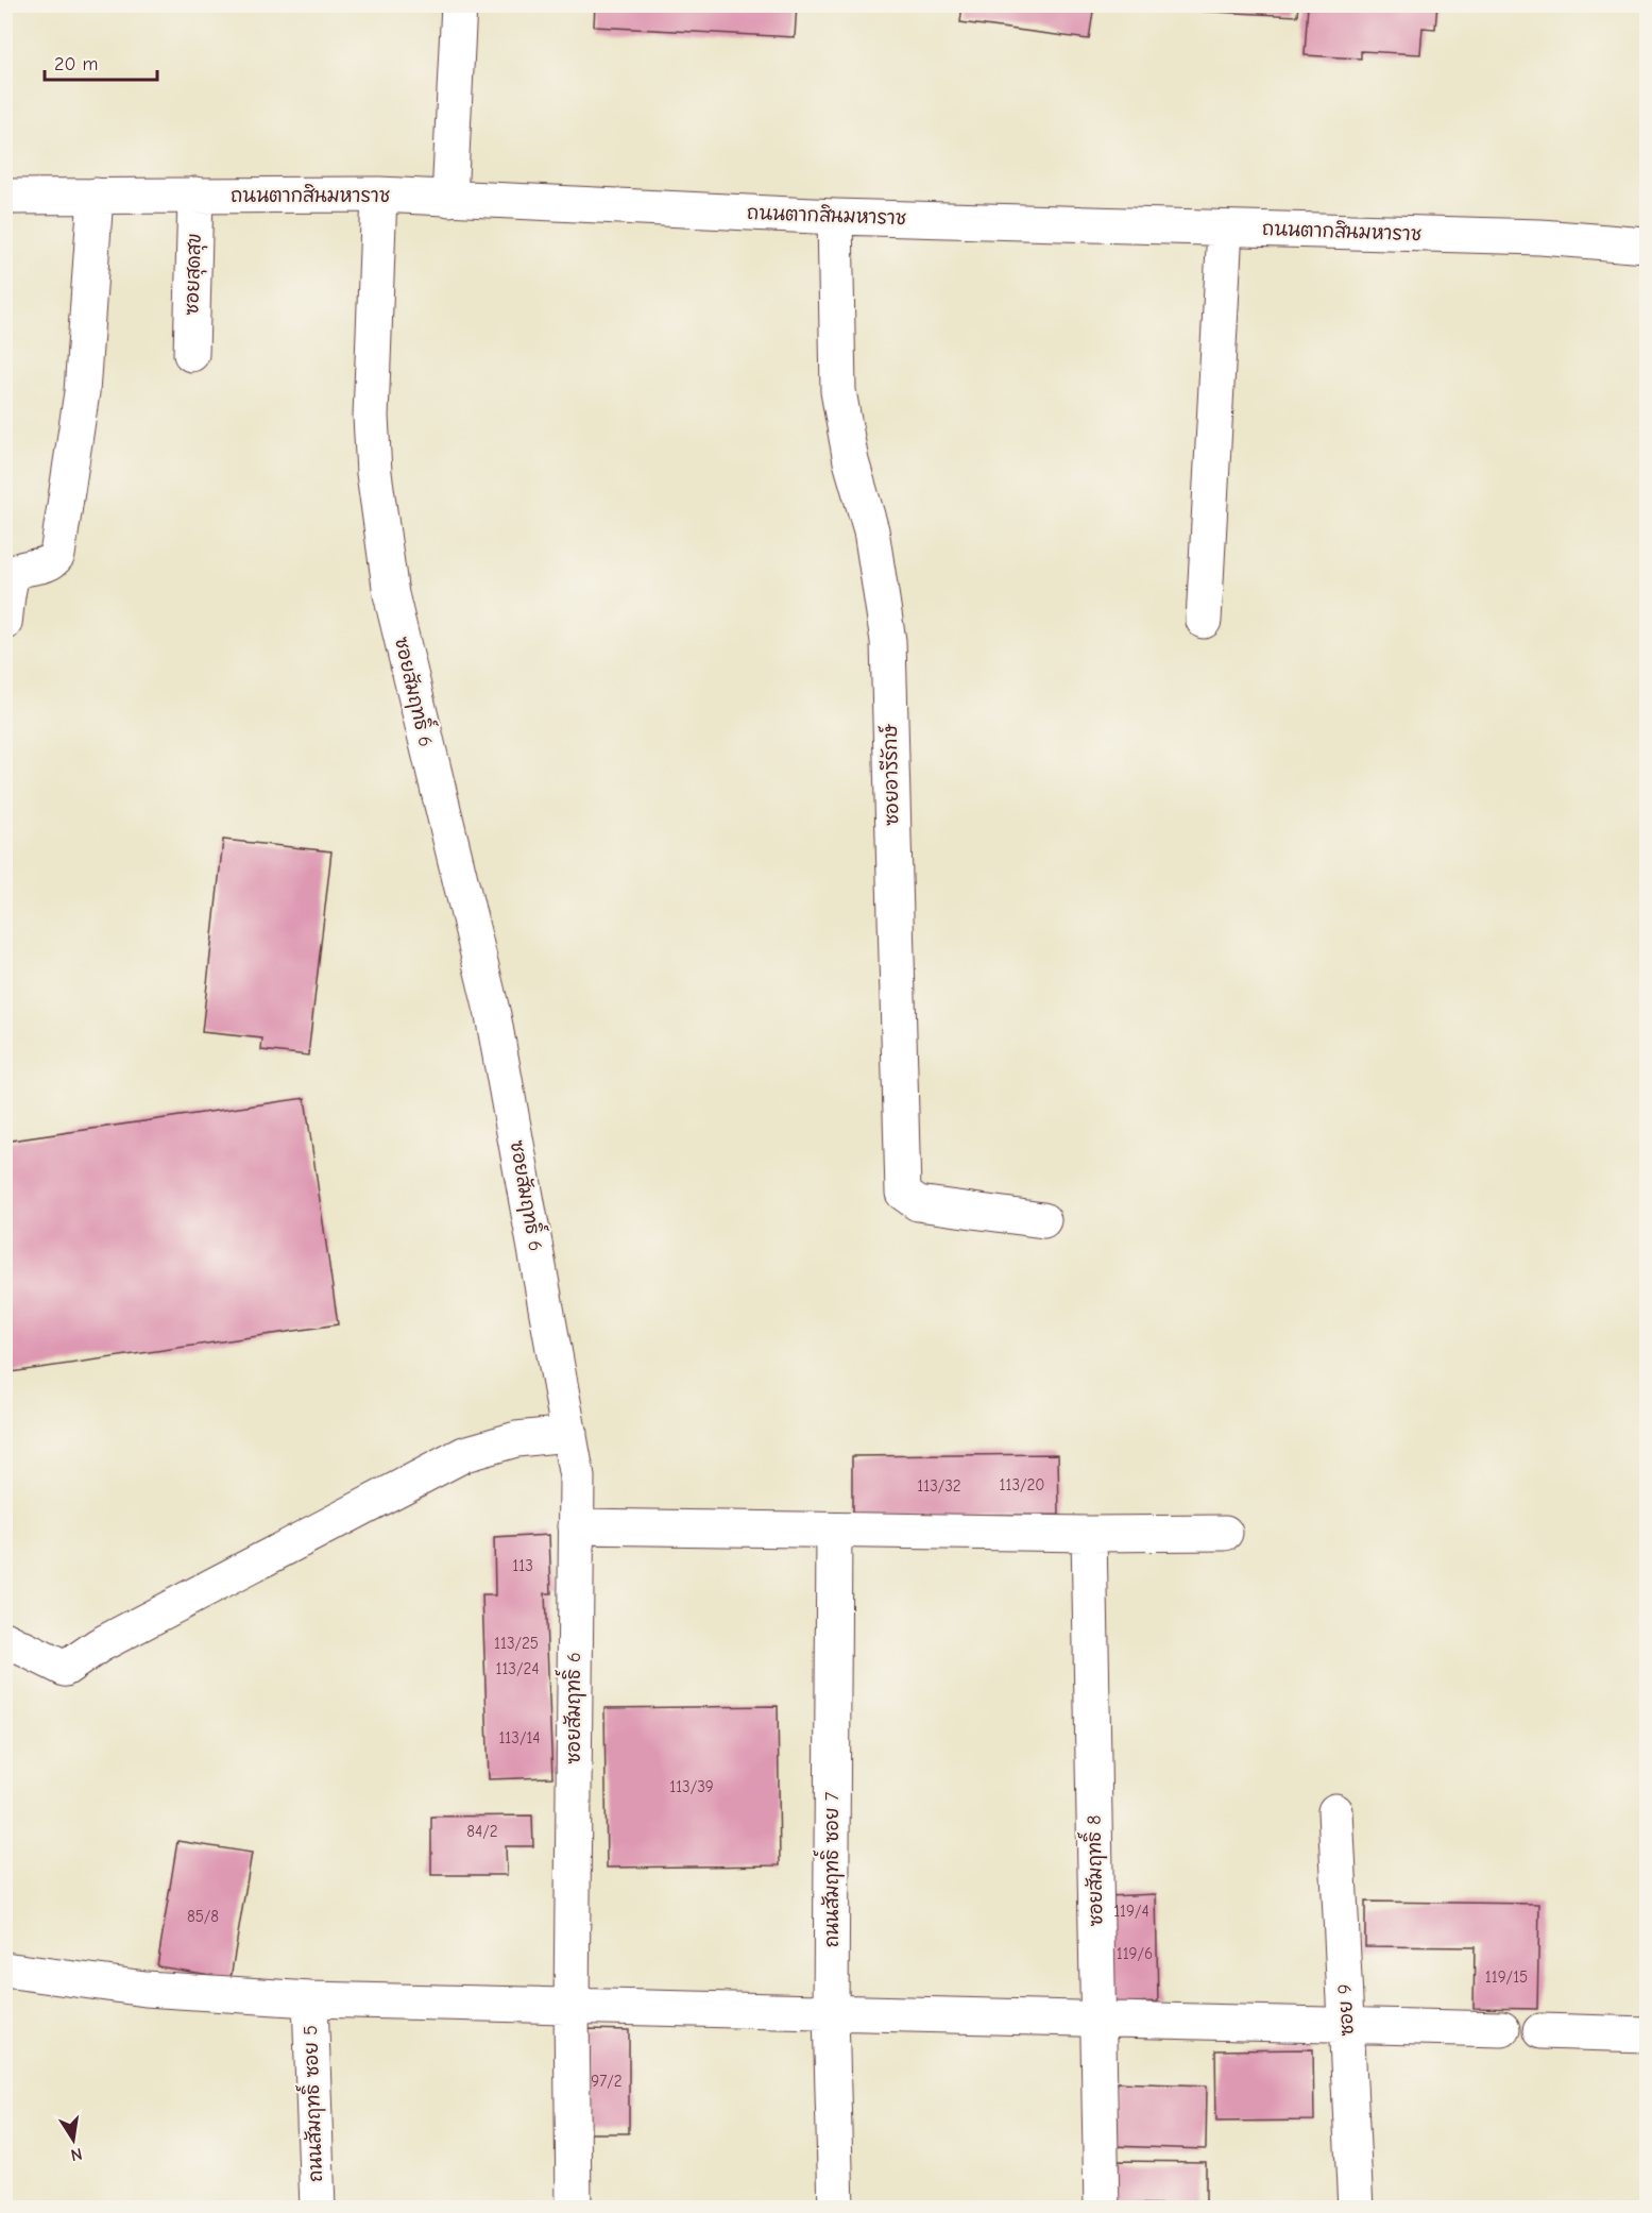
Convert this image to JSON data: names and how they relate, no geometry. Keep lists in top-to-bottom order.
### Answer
{
  "streets": {
    "street": [
      "ถนนตากสินมหาราช",
      "ซอยสุดสุข",
      "ซอยสัมฤทธิ์ 6",
      "ซอยอารีรักษ์",
      "ถนนสัมฤทธิ์ ซอย 7",
      "ซอยสัมฤทธิ์ 8",
      "ซอย 9",
      "ถนนสัมฤทธิ์ ซอย 5"
    ]
  },
  "crossings": [
    ["ถนนตากสินมหาราช", "ซอยสุดสุข"],
    ["ถนนตากสินมหาราช", "ซอยสัมฤทธิ์ 6"],
    ["ถนนตากสินมหาราช", "ซอยอารีรักษ์"]
  ],
  "house_numbers": [
    "113/20",
    "113/32",
    "113",
    "113/25",
    "113/24",
    "113/14",
    "113/39",
    "84/2",
    "119/4",
    "85/8",
    "119/6",
    "119/15",
    "97/2"
  ],
  "scale_bar": "20 m",
  "north": "bottom"
}
